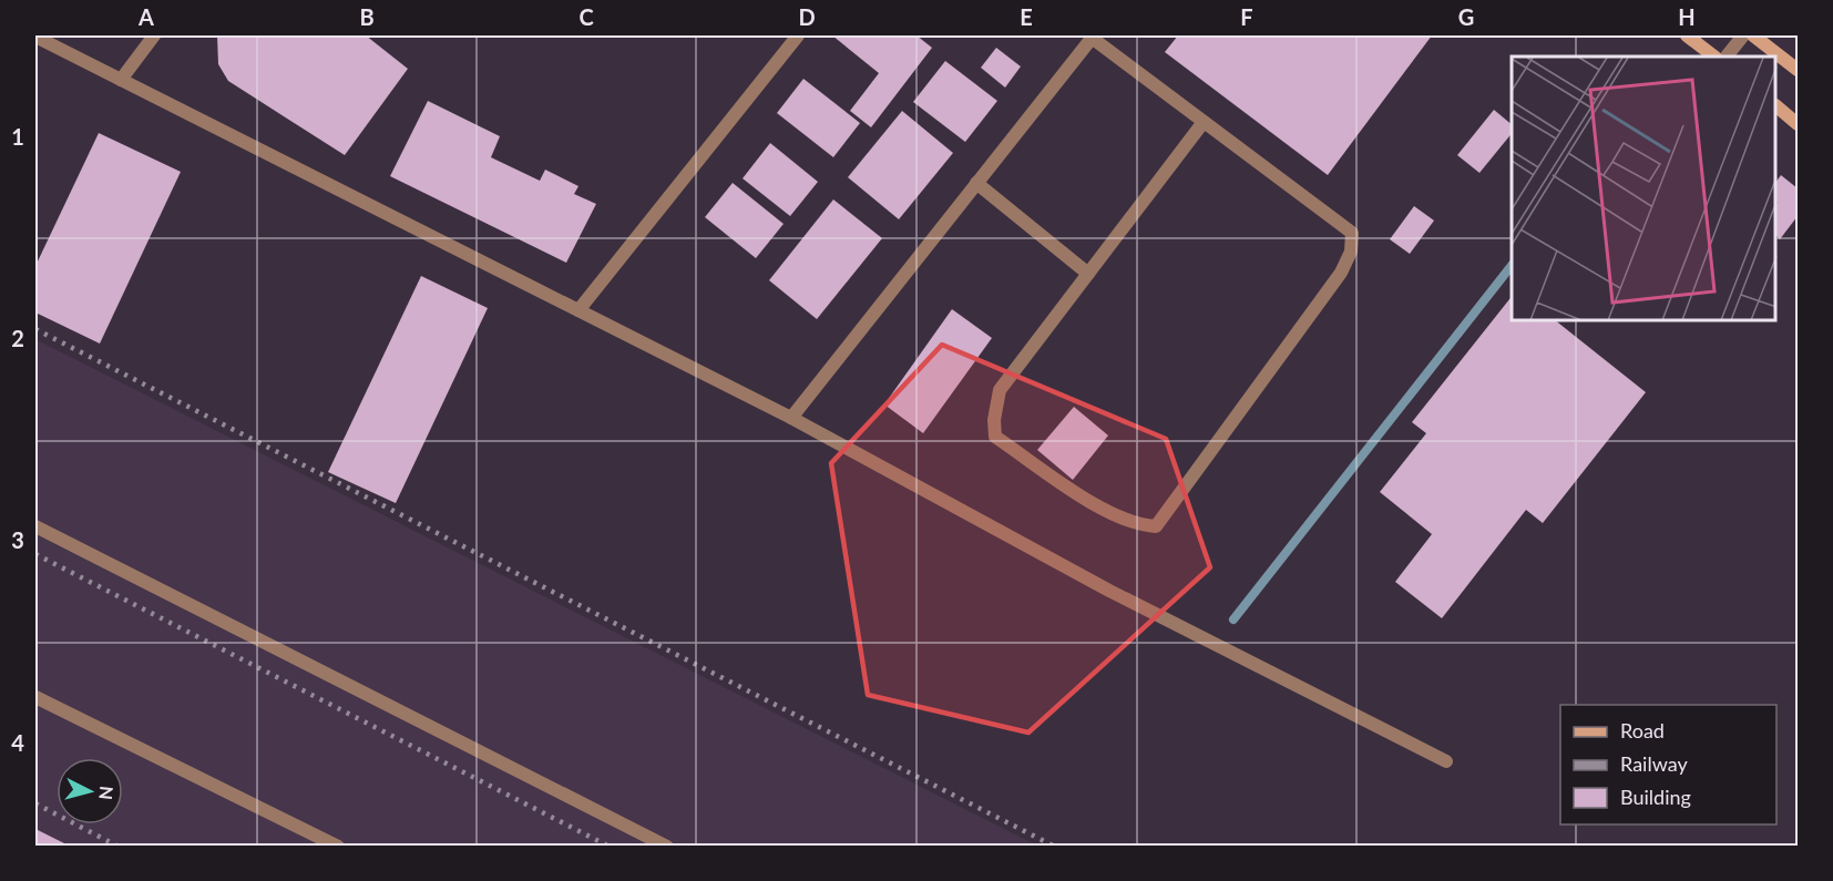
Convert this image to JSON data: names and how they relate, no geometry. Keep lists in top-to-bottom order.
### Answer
{
  "legend": ["Road", "Railway", "Building"],
  "north": "right",
  "grid": {
    "columns": [
      "A",
      "B",
      "C",
      "D",
      "E",
      "F",
      "G",
      "H"
    ],
    "rows": [
      "1",
      "2",
      "3",
      "4"
    ]
  }
}
